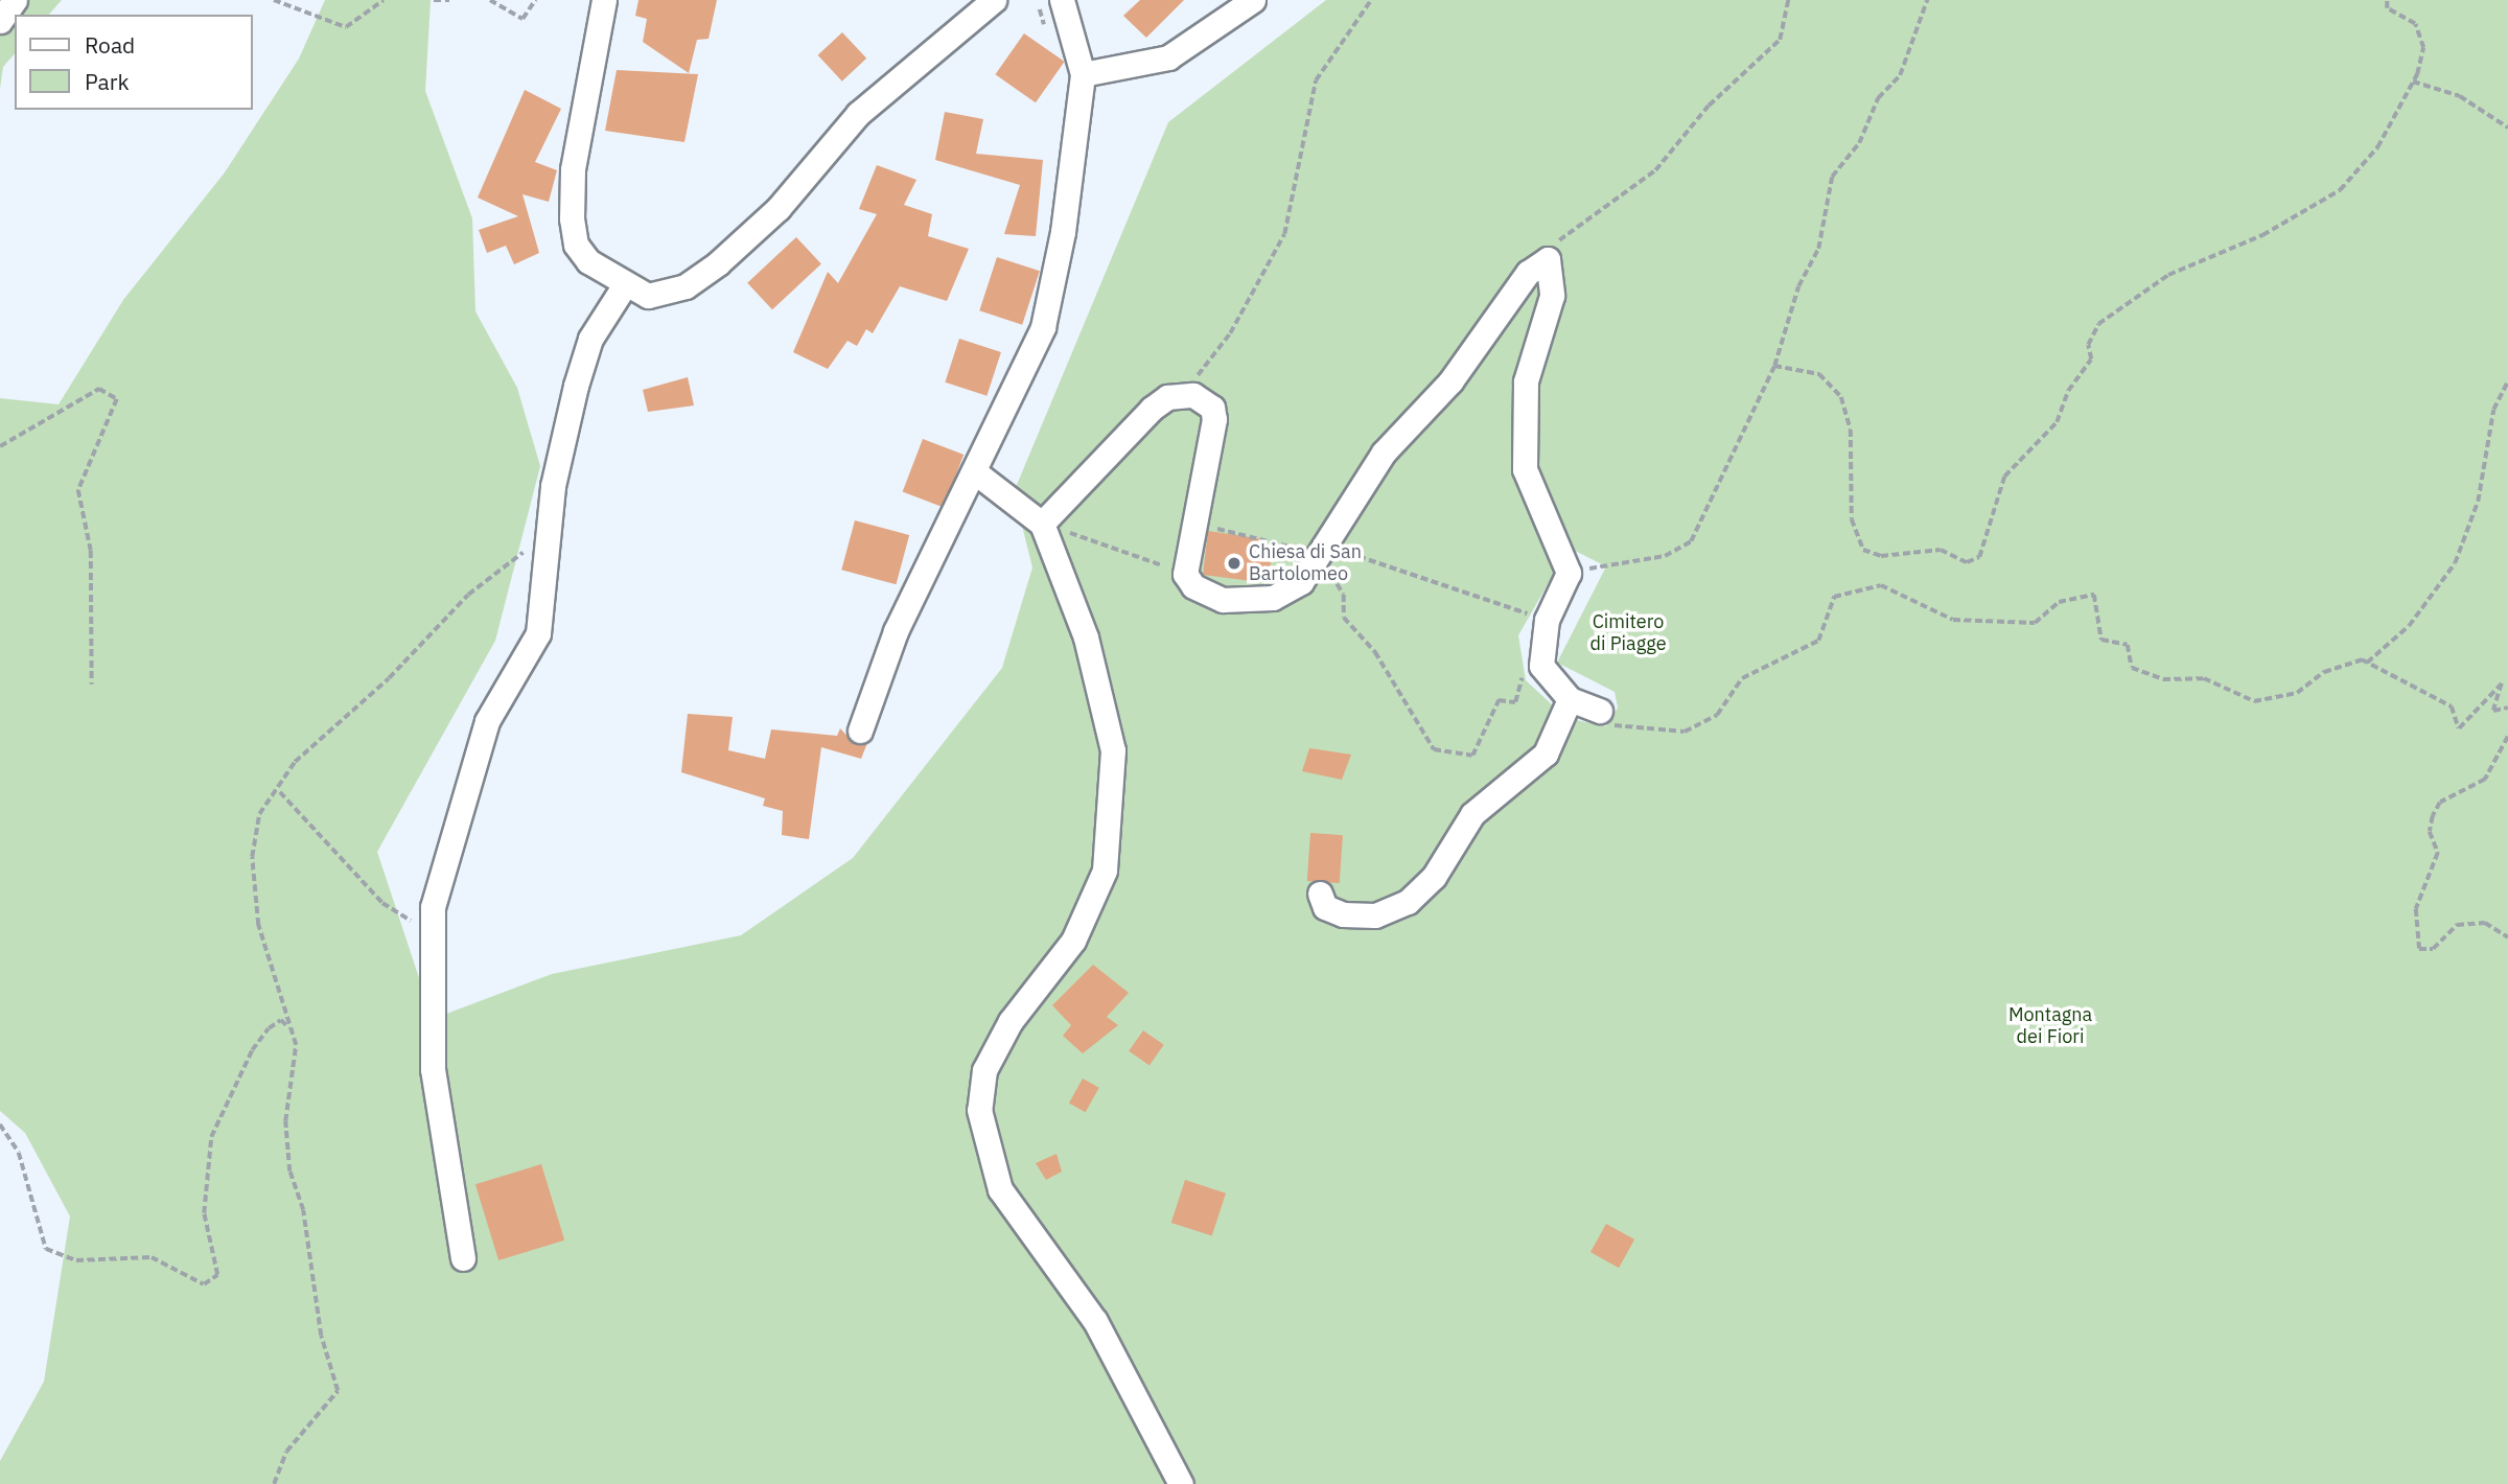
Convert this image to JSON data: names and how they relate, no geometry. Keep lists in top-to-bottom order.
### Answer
{
  "parks": ["Cimitero di Piagge", "Montagna dei Fiori"],
  "places": ["Chiesa di San Bartolomeo"],
  "legend": ["Road", "Park"]
}
